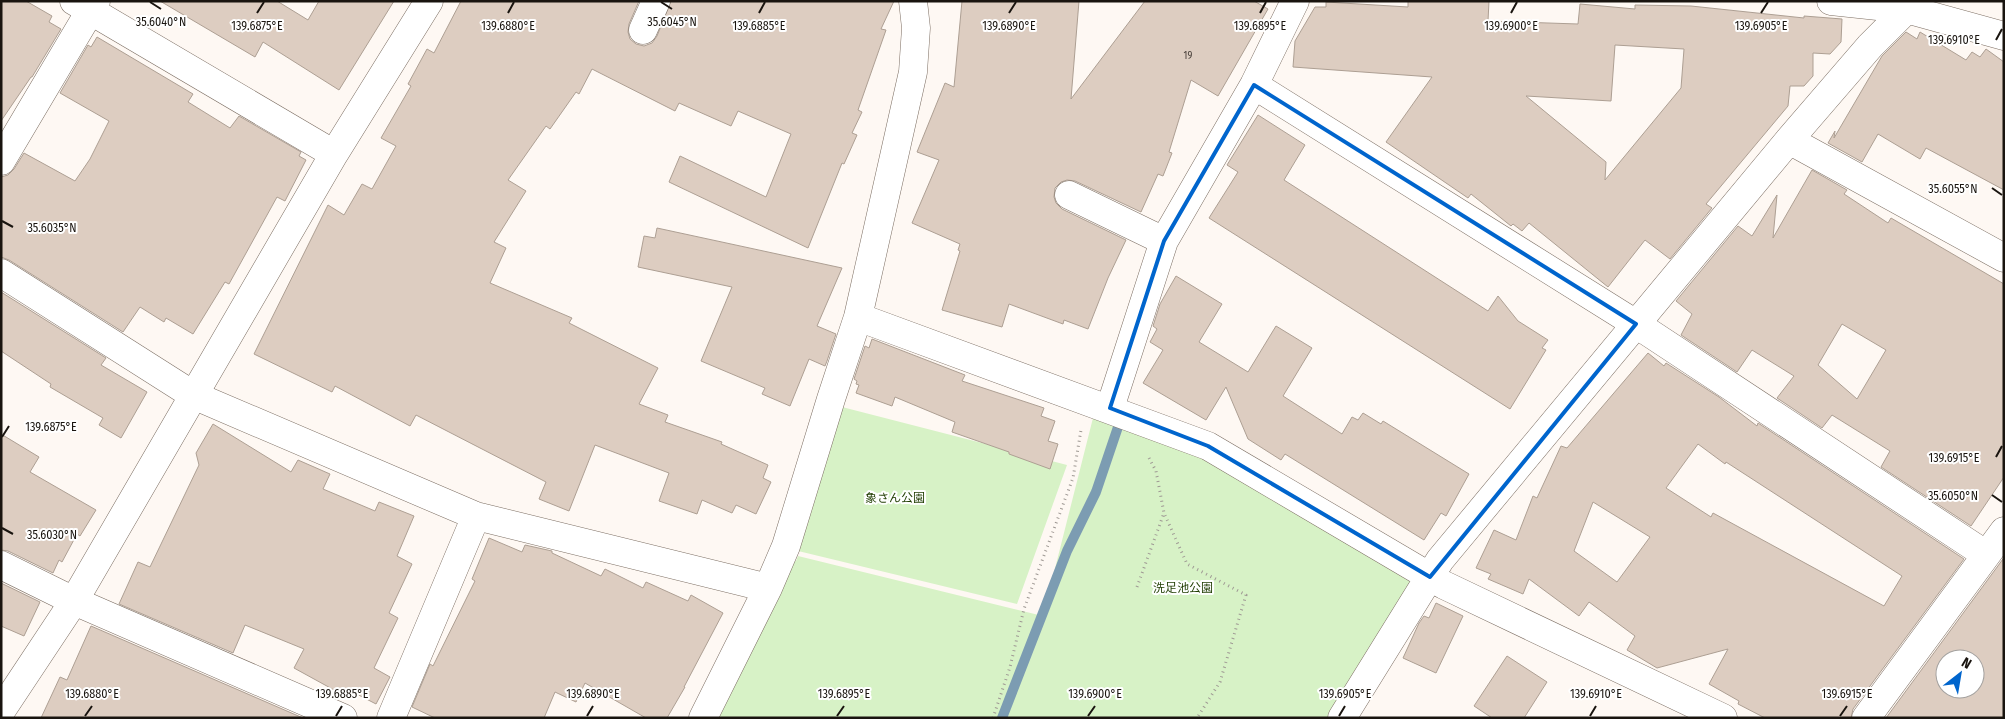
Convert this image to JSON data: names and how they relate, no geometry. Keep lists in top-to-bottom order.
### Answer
{
  "parks": ["象さん公園", "洗足池公園"],
  "house_numbers": ["19"],
  "north": "top right",
  "coordinates": [
    "35.6040°N",
    "35.6045°N",
    "139.6875°E",
    "139.6895°E",
    "139.6880°E",
    "139.6885°E",
    "139.6890°E",
    "139.6900°E",
    "139.6905°E",
    "139.6910°E",
    "35.6055°N",
    "35.6035°N",
    "139.6915°E",
    "35.6050°N",
    "35.6030°N"
  ]
}
